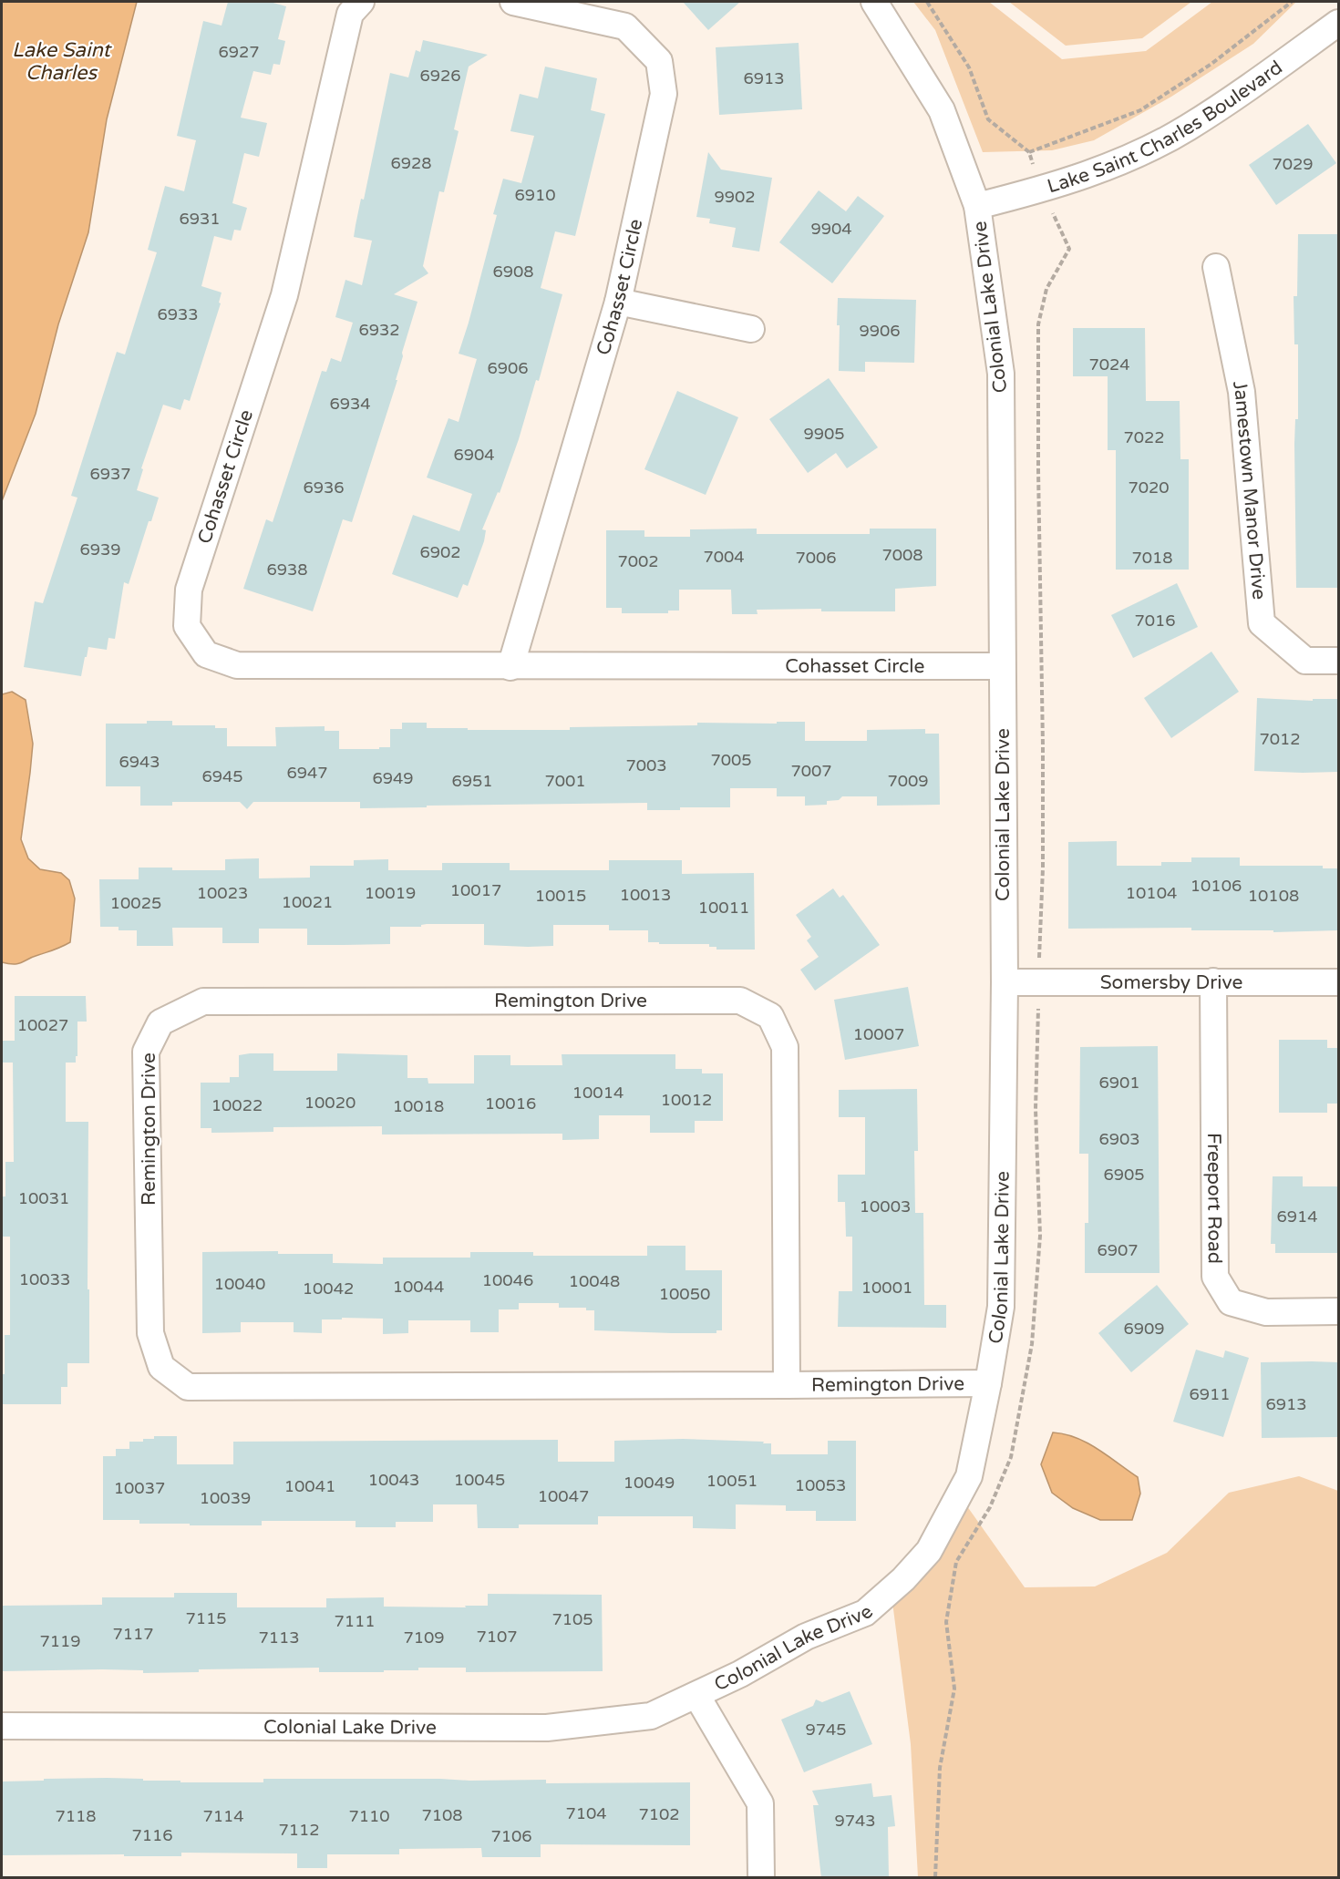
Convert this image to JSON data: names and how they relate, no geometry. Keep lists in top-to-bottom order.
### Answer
{
  "streets": {
    "street": [
      "Lake Saint Charles Boulevard",
      "Cohasset Circle",
      "Colonial Lake Drive",
      "Jamestown Manor Drive",
      "Somersby Drive",
      "Remington Drive",
      "Freeport Road"
    ]
  },
  "crossings": [
    ["Lake Saint Charles Boulevard", "Colonial Lake Drive"],
    ["Cohasset Circle", "Colonial Lake Drive"],
    ["Colonial Lake Drive", "Somersby Drive"],
    ["Colonial Lake Drive", "Remington Drive"],
    ["Somersby Drive", "Freeport Road"]
  ],
  "water": ["Lake Saint Charles"],
  "house_numbers": [
    "6927",
    "6926",
    "6913",
    "6928",
    "7029",
    "6910",
    "9902",
    "6931",
    "9904",
    "6908",
    "6933",
    "6932",
    "9906",
    "7024",
    "6906",
    "6934",
    "9905",
    "7022",
    "6904",
    "6937",
    "6936",
    "7020",
    "6939",
    "6902",
    "7008",
    "7004",
    "7006",
    "7018",
    "7002",
    "6938",
    "7016",
    "7012",
    "7005",
    "6943",
    "7003",
    "7007",
    "6947",
    "6945",
    "6949",
    "6951",
    "7001",
    "7009",
    "10106",
    "10017",
    "10023",
    "10019",
    "10104",
    "10013",
    "10015",
    "10108",
    "10021",
    "10025",
    "10011",
    "10027",
    "10007",
    "6901",
    "10014",
    "10012",
    "10020",
    "10016",
    "10022",
    "10018",
    "6903",
    "6905",
    "10031",
    "10003",
    "6914",
    "6907",
    "10033",
    "10046",
    "10048",
    "10040",
    "10044",
    "10001",
    "10042",
    "10050",
    "6909",
    "6911",
    "6913",
    "10043",
    "10045",
    "10051",
    "10049",
    "10053",
    "10041",
    "10037",
    "10047",
    "10039",
    "7115",
    "7105",
    "7111",
    "7117",
    "7107",
    "7113",
    "7109",
    "7119",
    "9745",
    "7104",
    "7102",
    "7108",
    "7118",
    "7114",
    "7110",
    "9743",
    "7112",
    "7116",
    "7106"
  ]
}
